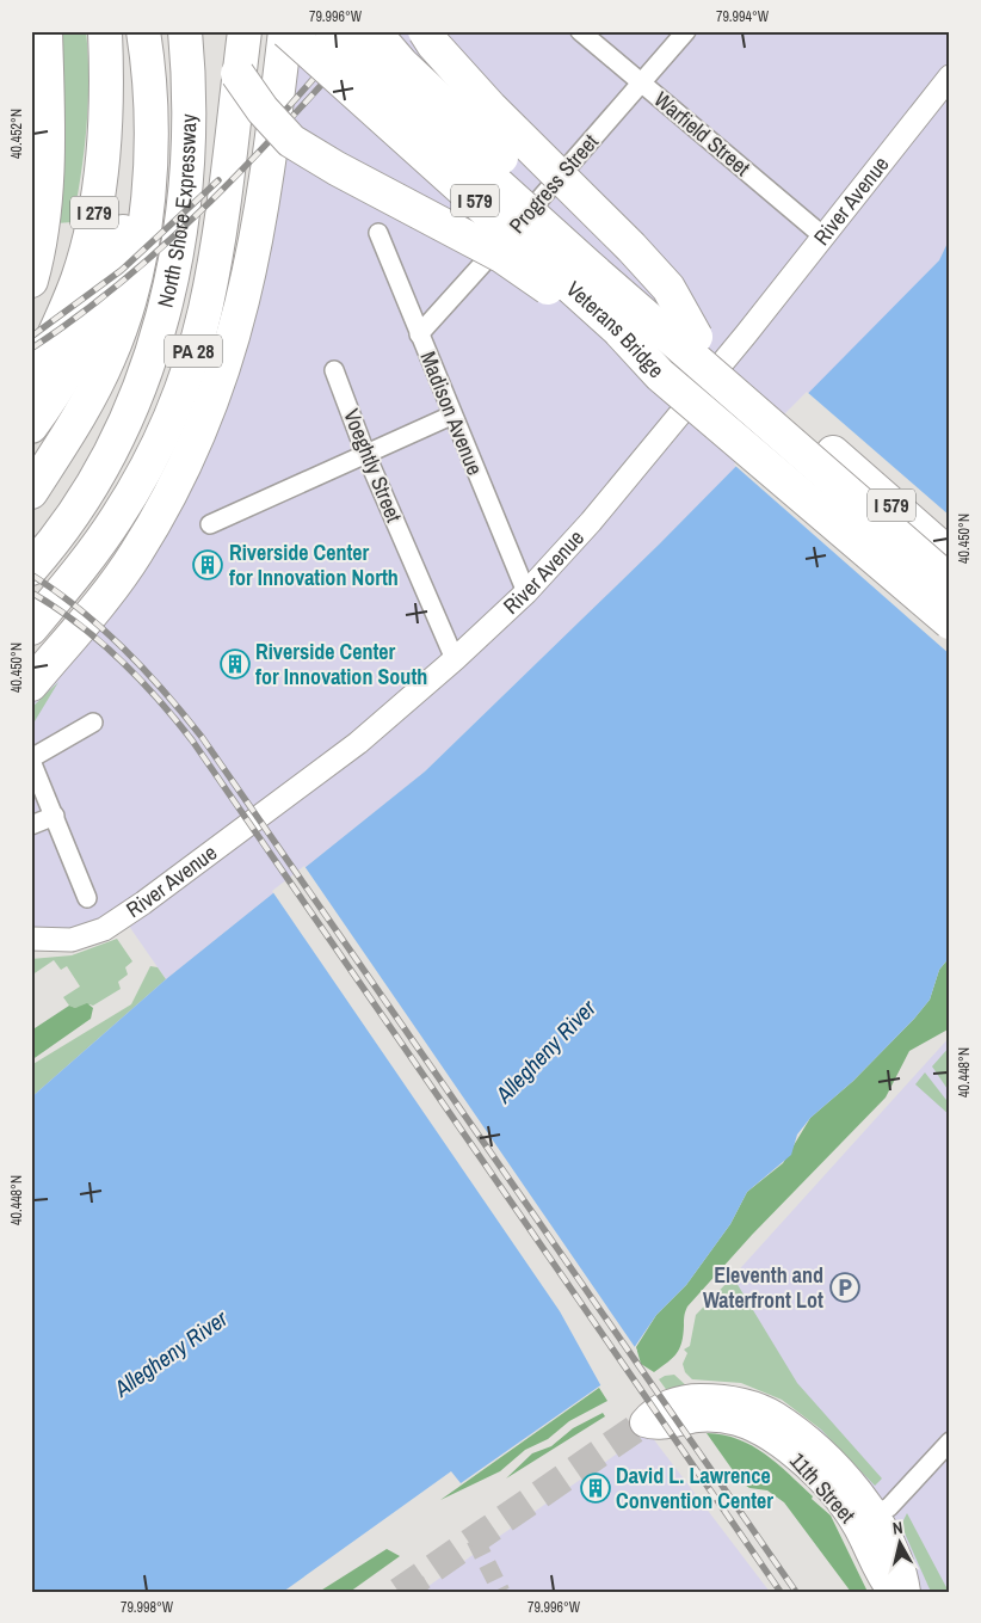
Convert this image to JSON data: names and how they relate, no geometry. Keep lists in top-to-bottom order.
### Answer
{
  "streets": {
    "highway": [
      "I 579",
      "North Shore Expressway",
      "I 279",
      "Veterans Bridge",
      "PA 28"
    ],
    "main road": ["11th Street"],
    "street": [
      "Warfield Street",
      "Progress Street",
      "River Avenue",
      "Madison Avenue",
      "Voeghtly Street"
    ]
  },
  "crossings": [
    ["Warfield Street", "Progress Street"],
    ["Warfield Street", "River Avenue"],
    ["Progress Street", "Madison Avenue"],
    ["River Avenue", "Madison Avenue"],
    ["River Avenue", "Voeghtly Street"],
    ["Veterans Bridge", "PA 28"]
  ],
  "water": ["Allegheny River"],
  "places": {
    "building": ["Riverside Center for Innovation North", "Riverside Center for Innovation South", "David L. Lawrence Convention Center"],
    "parking": ["Eleventh and Waterfront Lot"]
  },
  "north": "top",
  "coordinates": [
    "79.996°W",
    "79.994°W",
    "40.452°N",
    "40.450°N",
    "40.448°N",
    "79.998°W"
  ]
}
